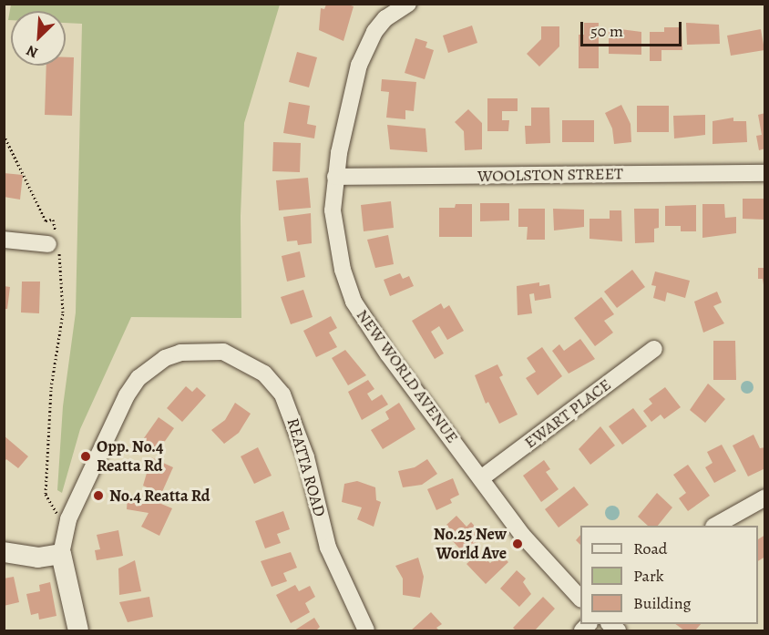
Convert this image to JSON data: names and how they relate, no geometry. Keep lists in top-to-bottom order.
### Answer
{
  "streets": {
    "street": [
      "WOOLSTON STREET",
      "NEW WORLD AVENUE",
      "EWART PLACE",
      "REATTA ROAD"
    ]
  },
  "crossings": [
    ["WOOLSTON STREET", "NEW WORLD AVENUE"],
    ["NEW WORLD AVENUE", "EWART PLACE"]
  ],
  "places": ["Opp. No.4 Reatta Rd", "No.4 Reatta Rd", "No.25 New World Ave"],
  "legend": ["Road", "Park", "Building"],
  "scale_bar": "50 m",
  "north": "bottom left"
}
